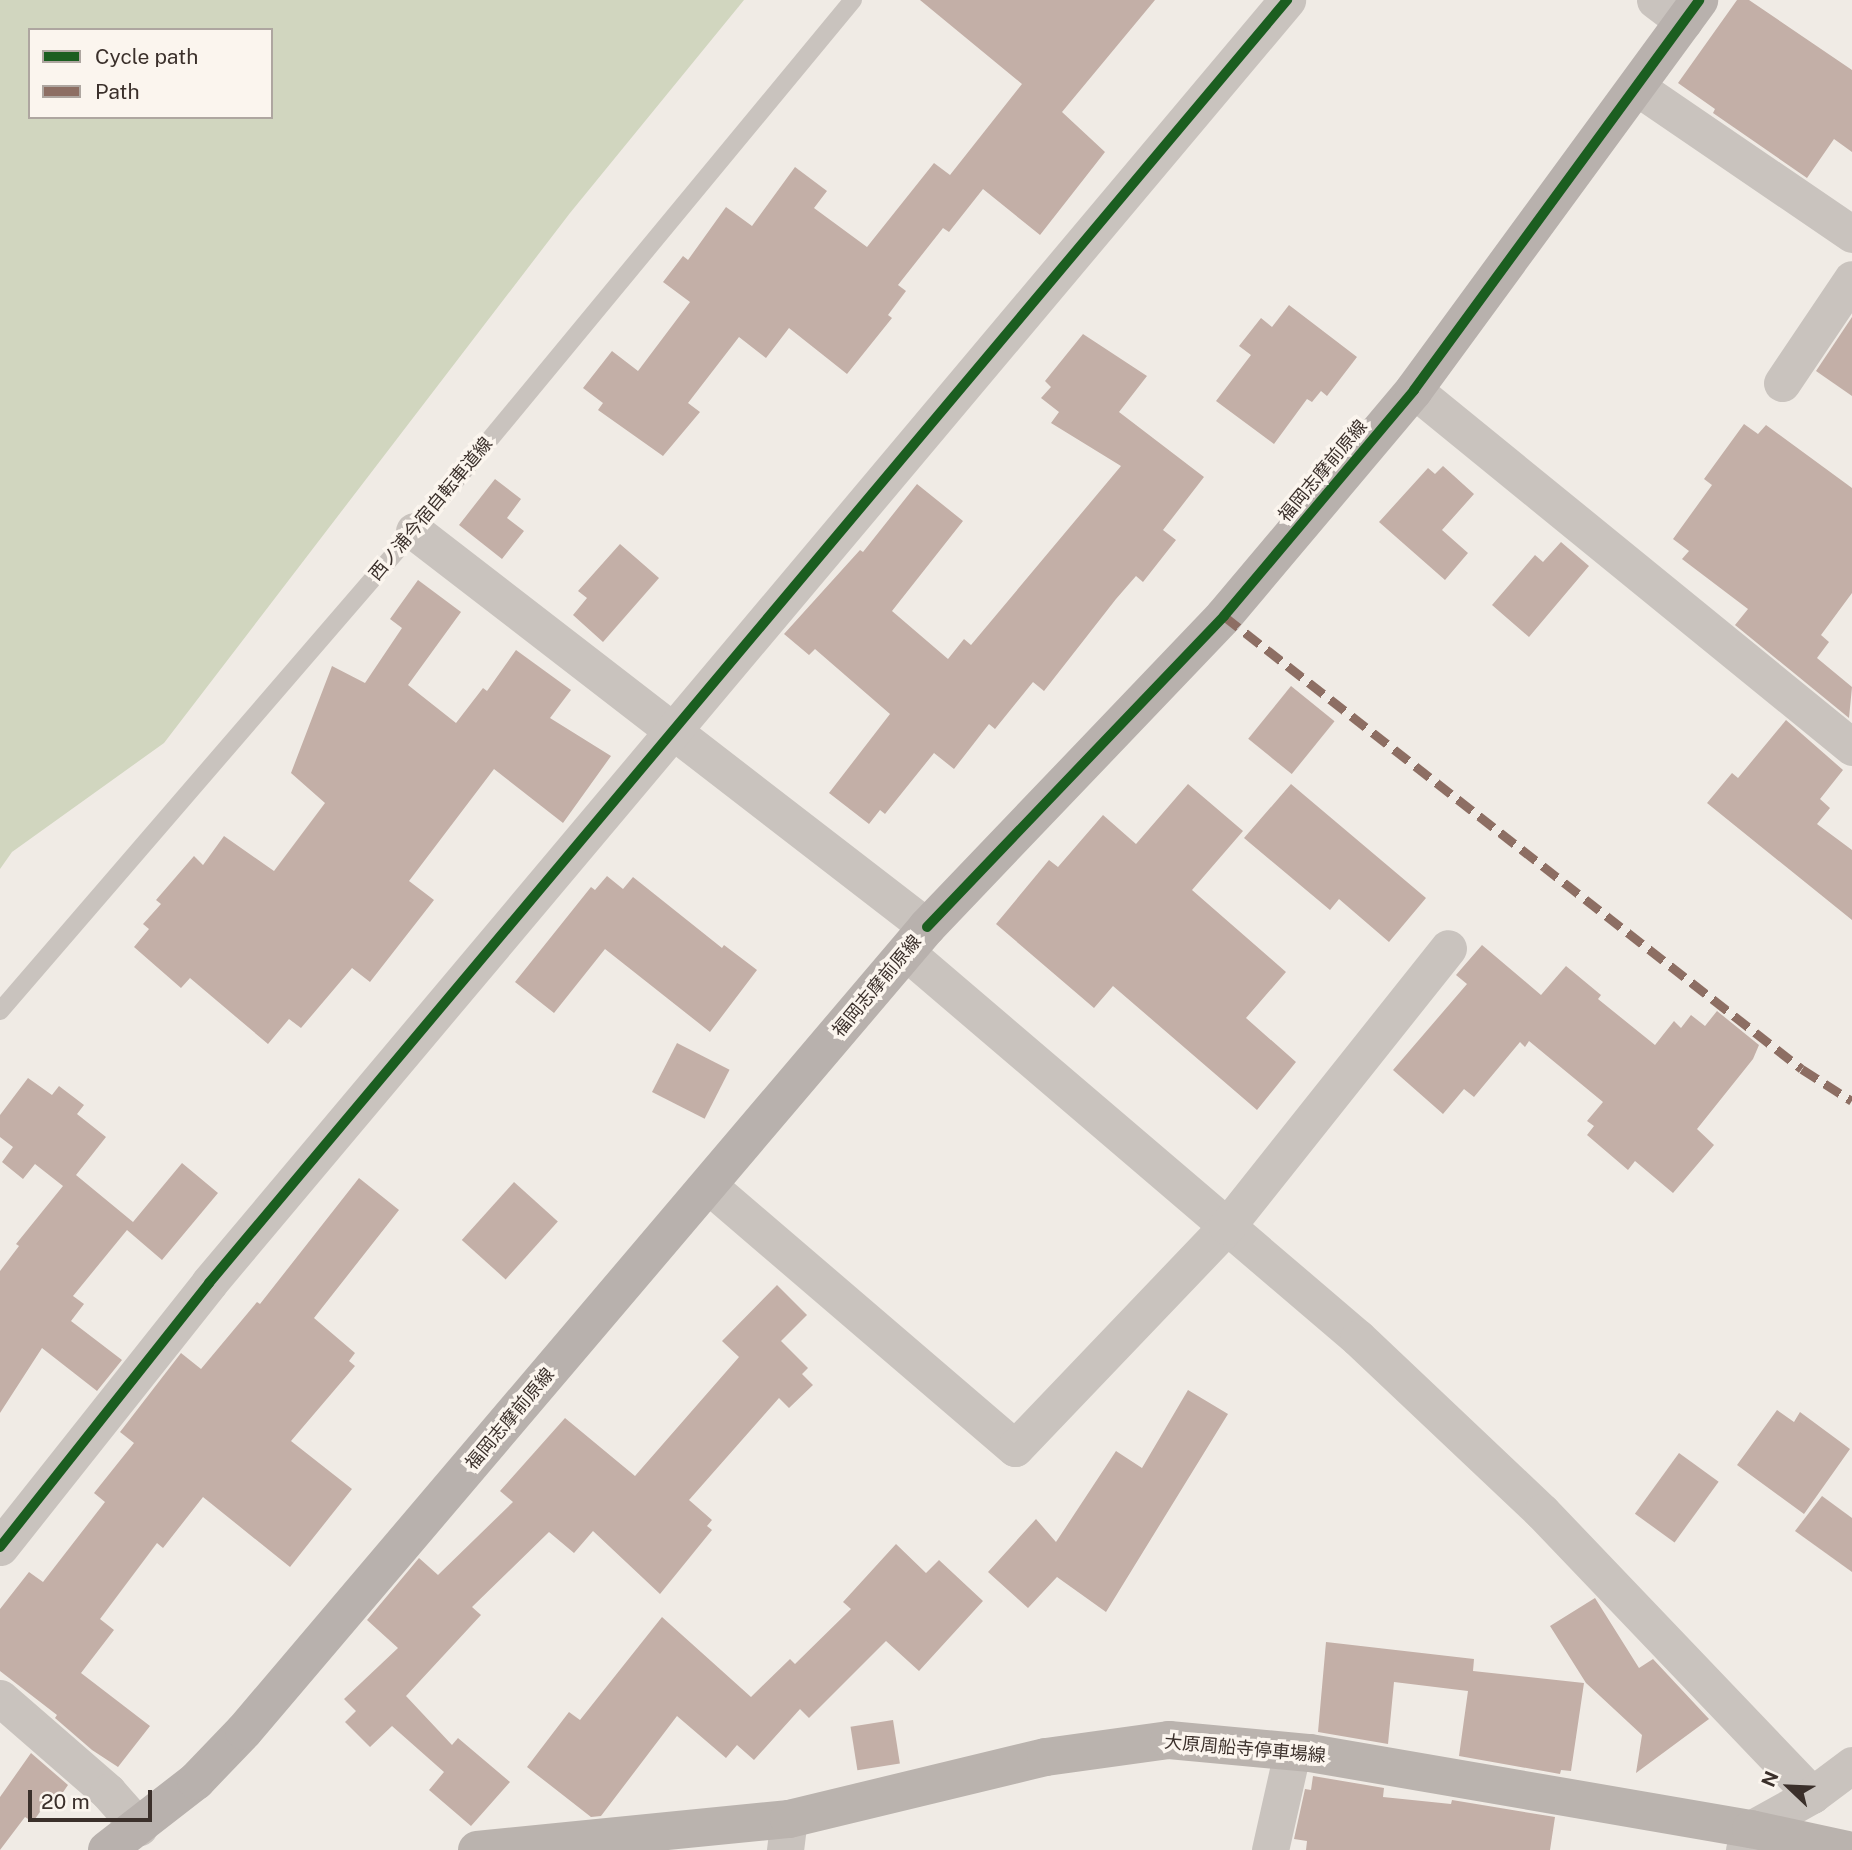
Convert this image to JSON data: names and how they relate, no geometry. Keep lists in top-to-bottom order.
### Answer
{
  "streets": {
    "main road": ["福岡志摩前原線", "大原周船寺停車場線"],
    "lane": ["西ノ浦今宿自転車道線"]
  },
  "legend": ["Cycle path", "Path"],
  "scale_bar": "20 m",
  "north": "top left"
}
